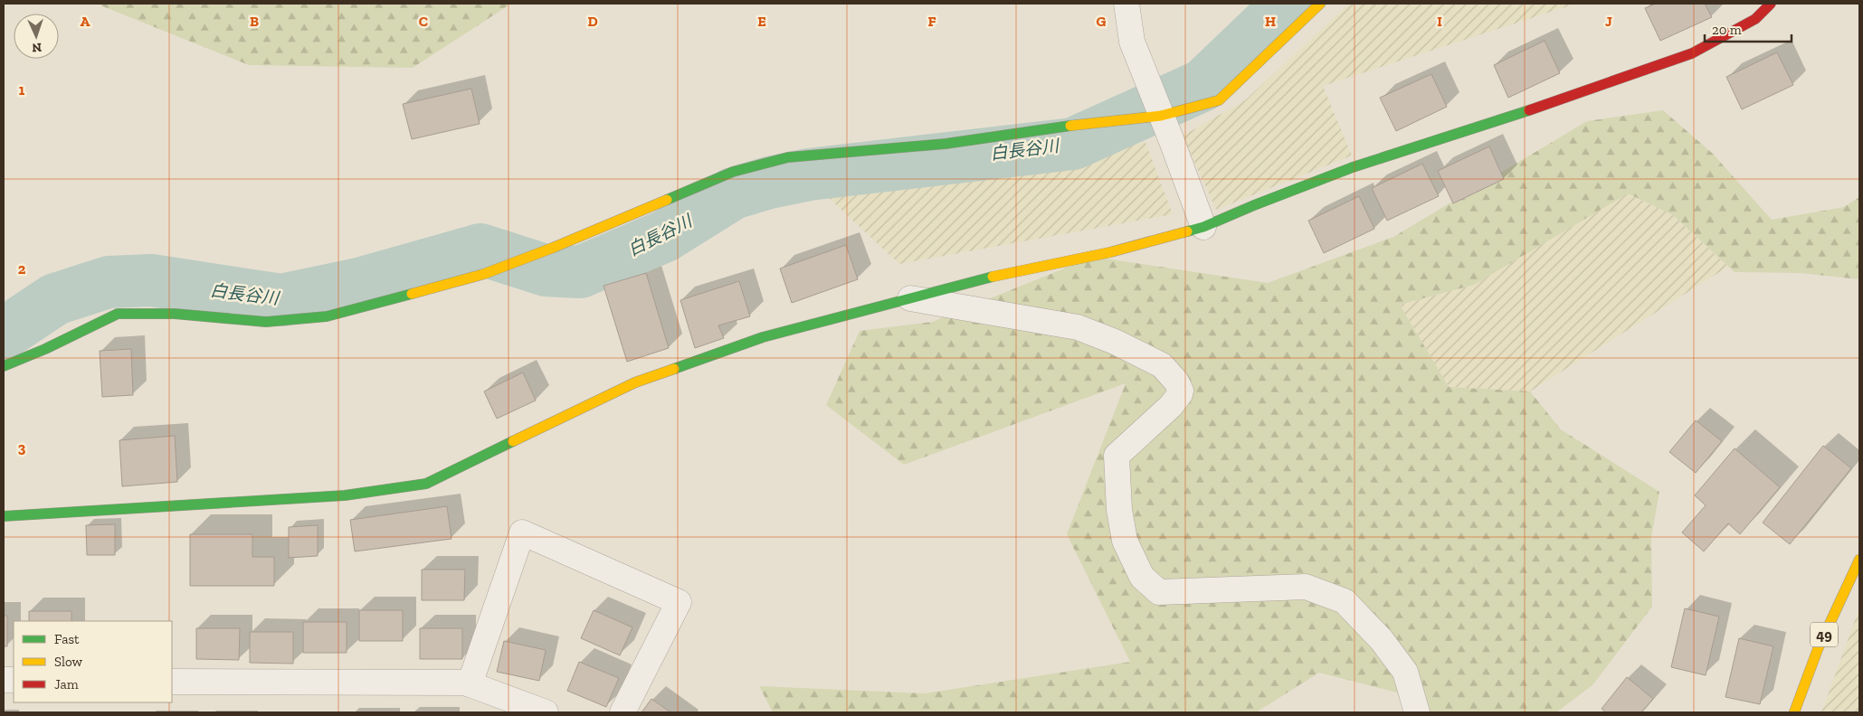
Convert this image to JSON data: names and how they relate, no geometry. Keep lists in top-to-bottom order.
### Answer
{
  "streets": {
    "street": ["49"]
  },
  "water": ["白長谷川"],
  "legend": ["Fast", "Slow", "Jam"],
  "scale_bar": "20 m",
  "north": "bottom",
  "grid": {
    "columns": [
      "A",
      "B",
      "C",
      "D",
      "E",
      "F",
      "G",
      "H",
      "I",
      "J"
    ],
    "rows": ["1", "2", "3"]
  }
}
